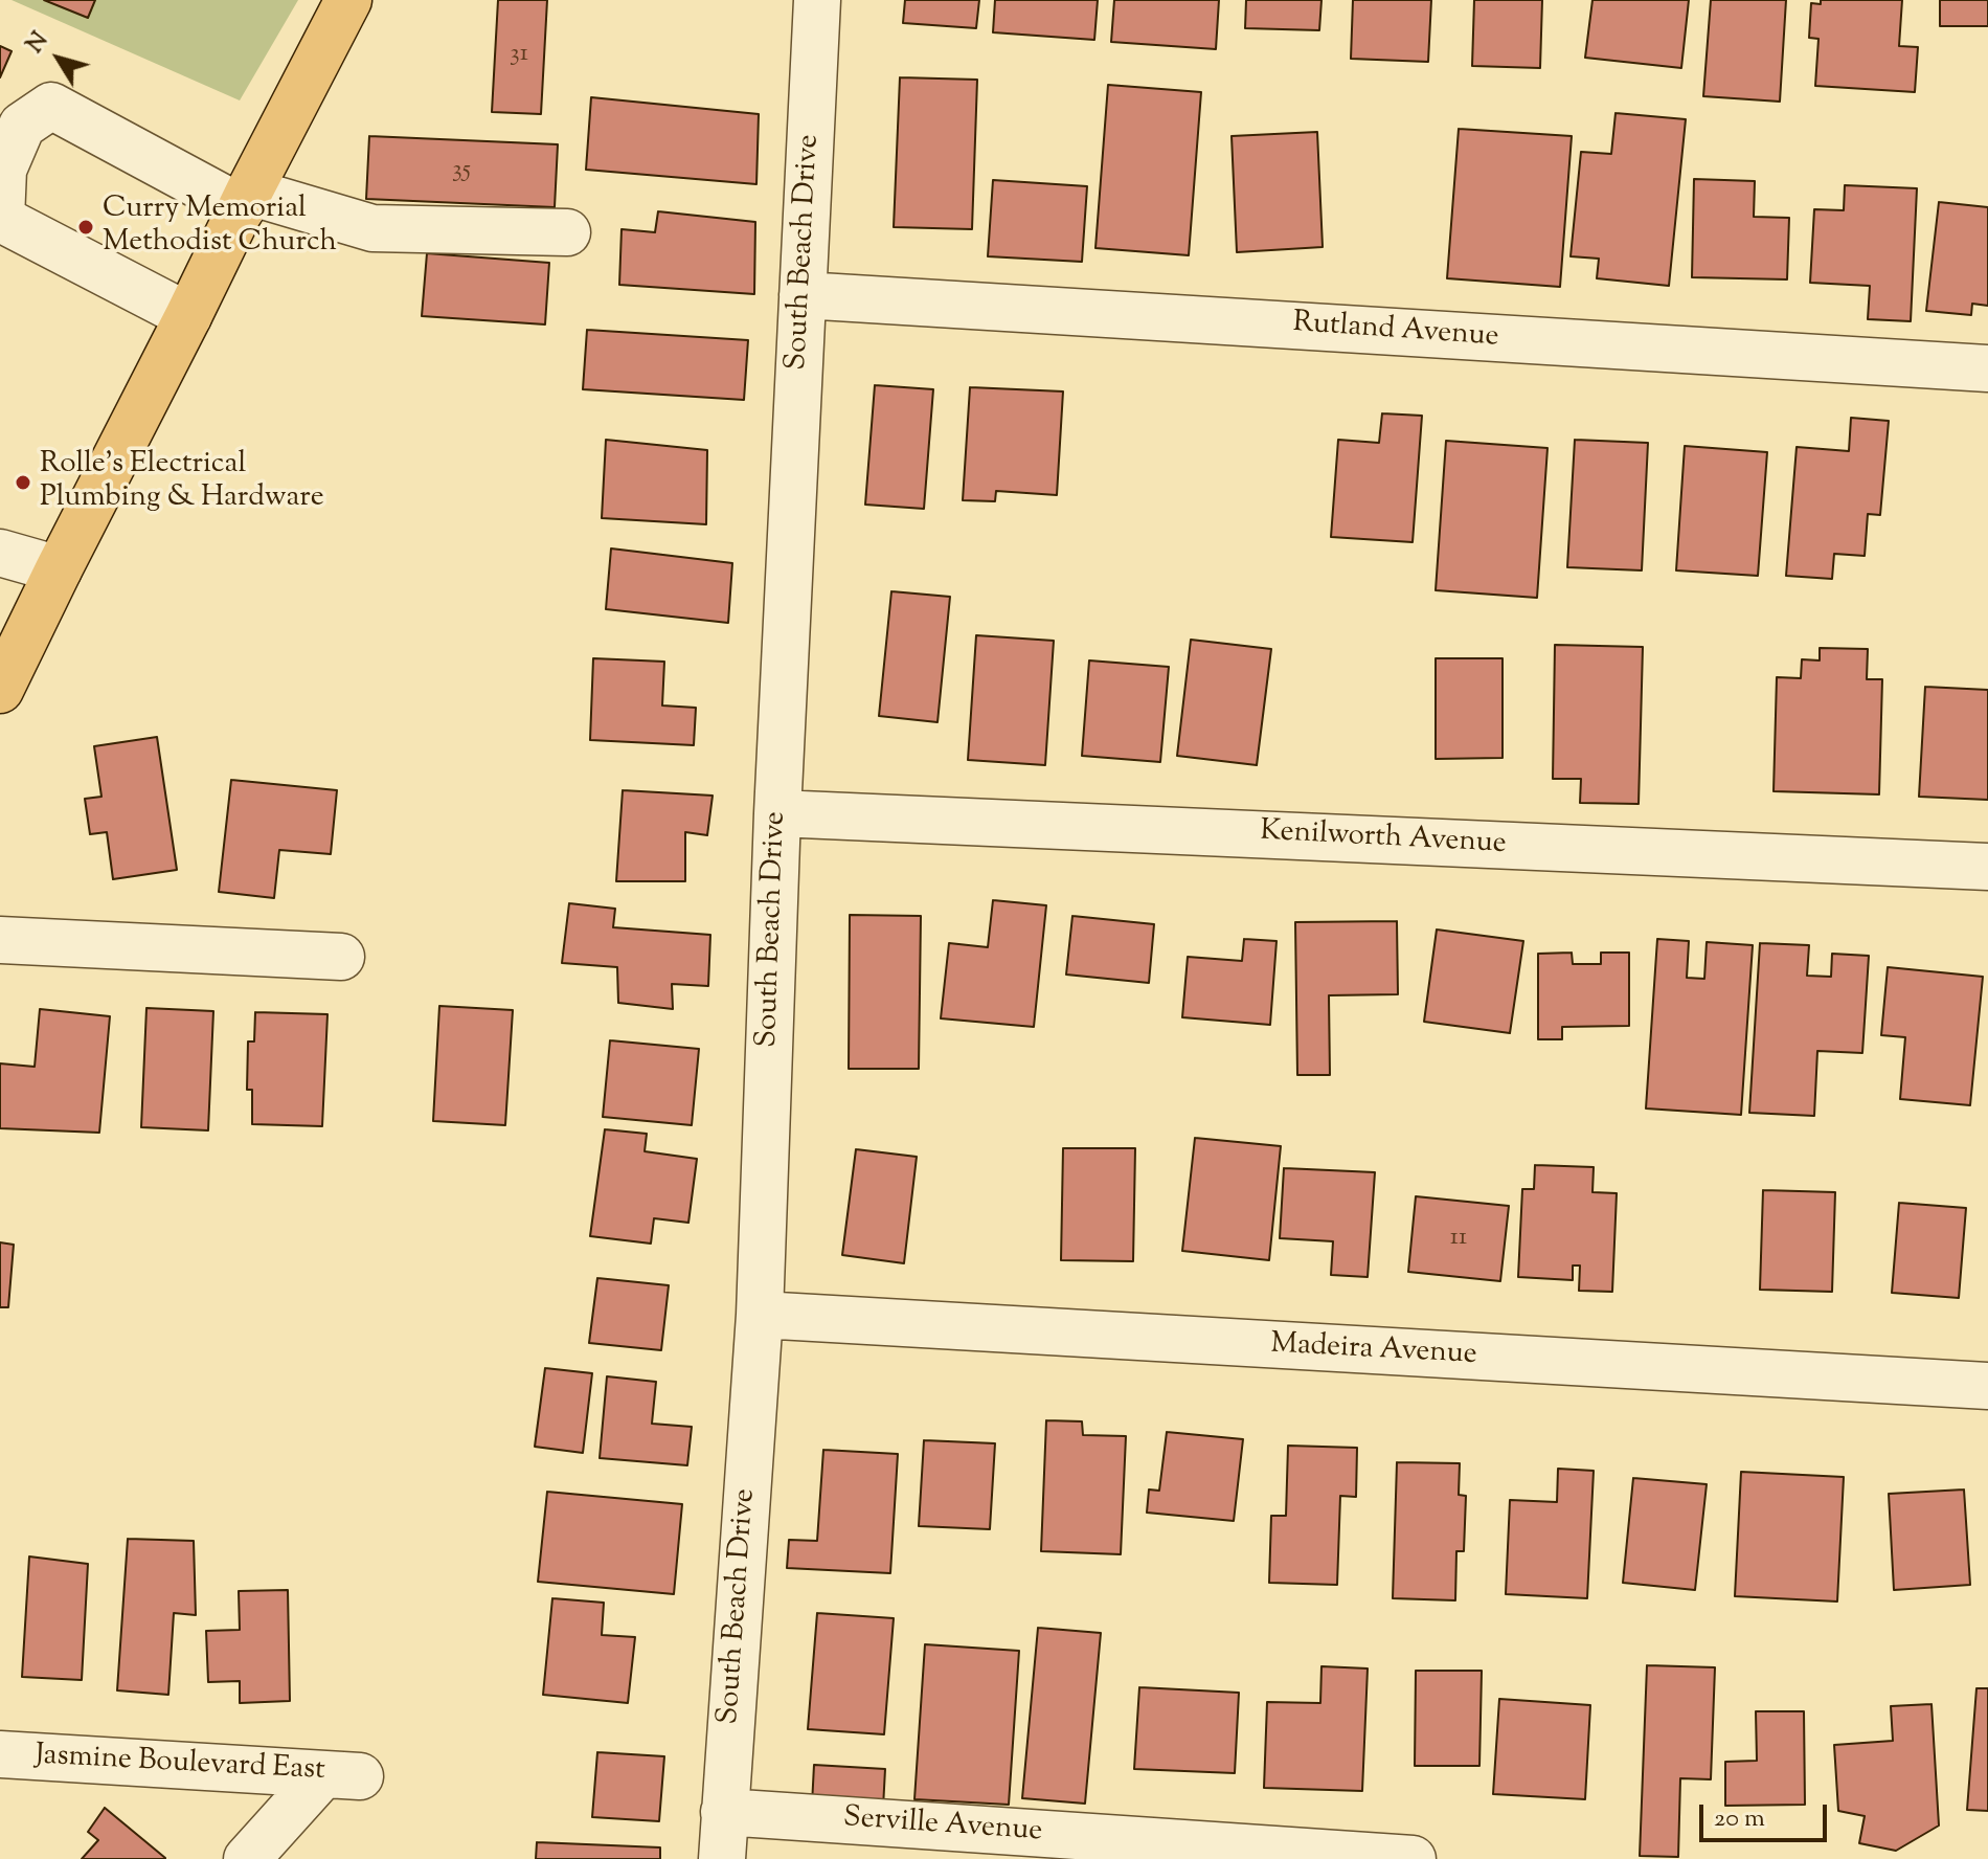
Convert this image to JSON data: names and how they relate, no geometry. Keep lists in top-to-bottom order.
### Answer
{
  "streets": {
    "street": [
      "South Beach Drive",
      "Rutland Avenue",
      "Kenilworth Avenue",
      "Madeira Avenue",
      "Jasmine Boulevard East",
      "Serville Avenue"
    ]
  },
  "crossings": [
    ["South Beach Drive", "Rutland Avenue"],
    ["South Beach Drive", "Kenilworth Avenue"],
    ["South Beach Drive", "Madeira Avenue"],
    ["South Beach Drive", "Serville Avenue"]
  ],
  "places": ["Curry Memorial Methodist Church", "Rolle's Electrical Plumbing & Hardware"],
  "house_numbers": ["31", "35", "11"],
  "scale_bar": "20 m",
  "north": "top left"
}
